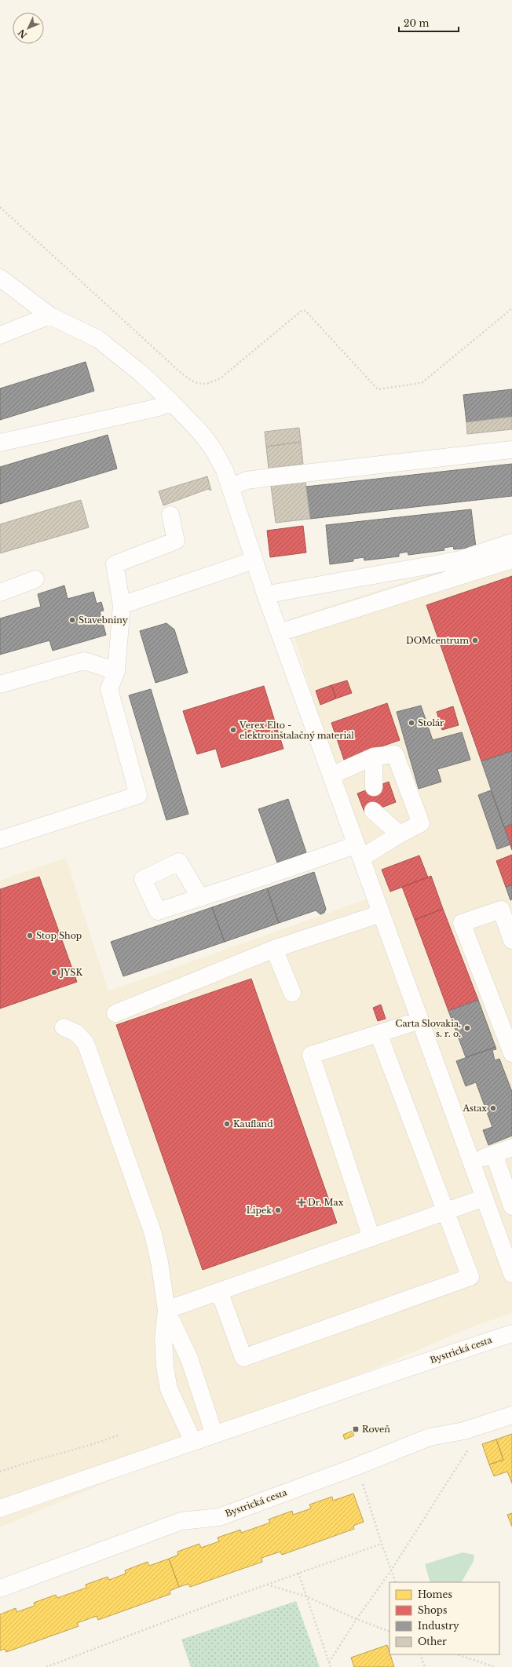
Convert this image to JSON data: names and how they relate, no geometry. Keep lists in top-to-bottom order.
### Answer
{
  "streets": {
    "main road": ["Bystrická cesta"]
  },
  "places": {
    "other": [
      "Stavebniny",
      "DOMcentrum",
      "Stolár",
      "Verex Elto - elektroinštalačný materiál",
      "Stop Shop",
      "JYSK",
      "Carta Slovakia, s. r. o.",
      "Astax",
      "Kaufland",
      "Lipek"
    ],
    "health": ["Dr. Max"],
    "transit": ["Roveň"]
  },
  "legend": [
    "Homes",
    "Shops",
    "Industry",
    "Other"
  ],
  "scale_bar": "20 m",
  "north": "bottom left"
}
